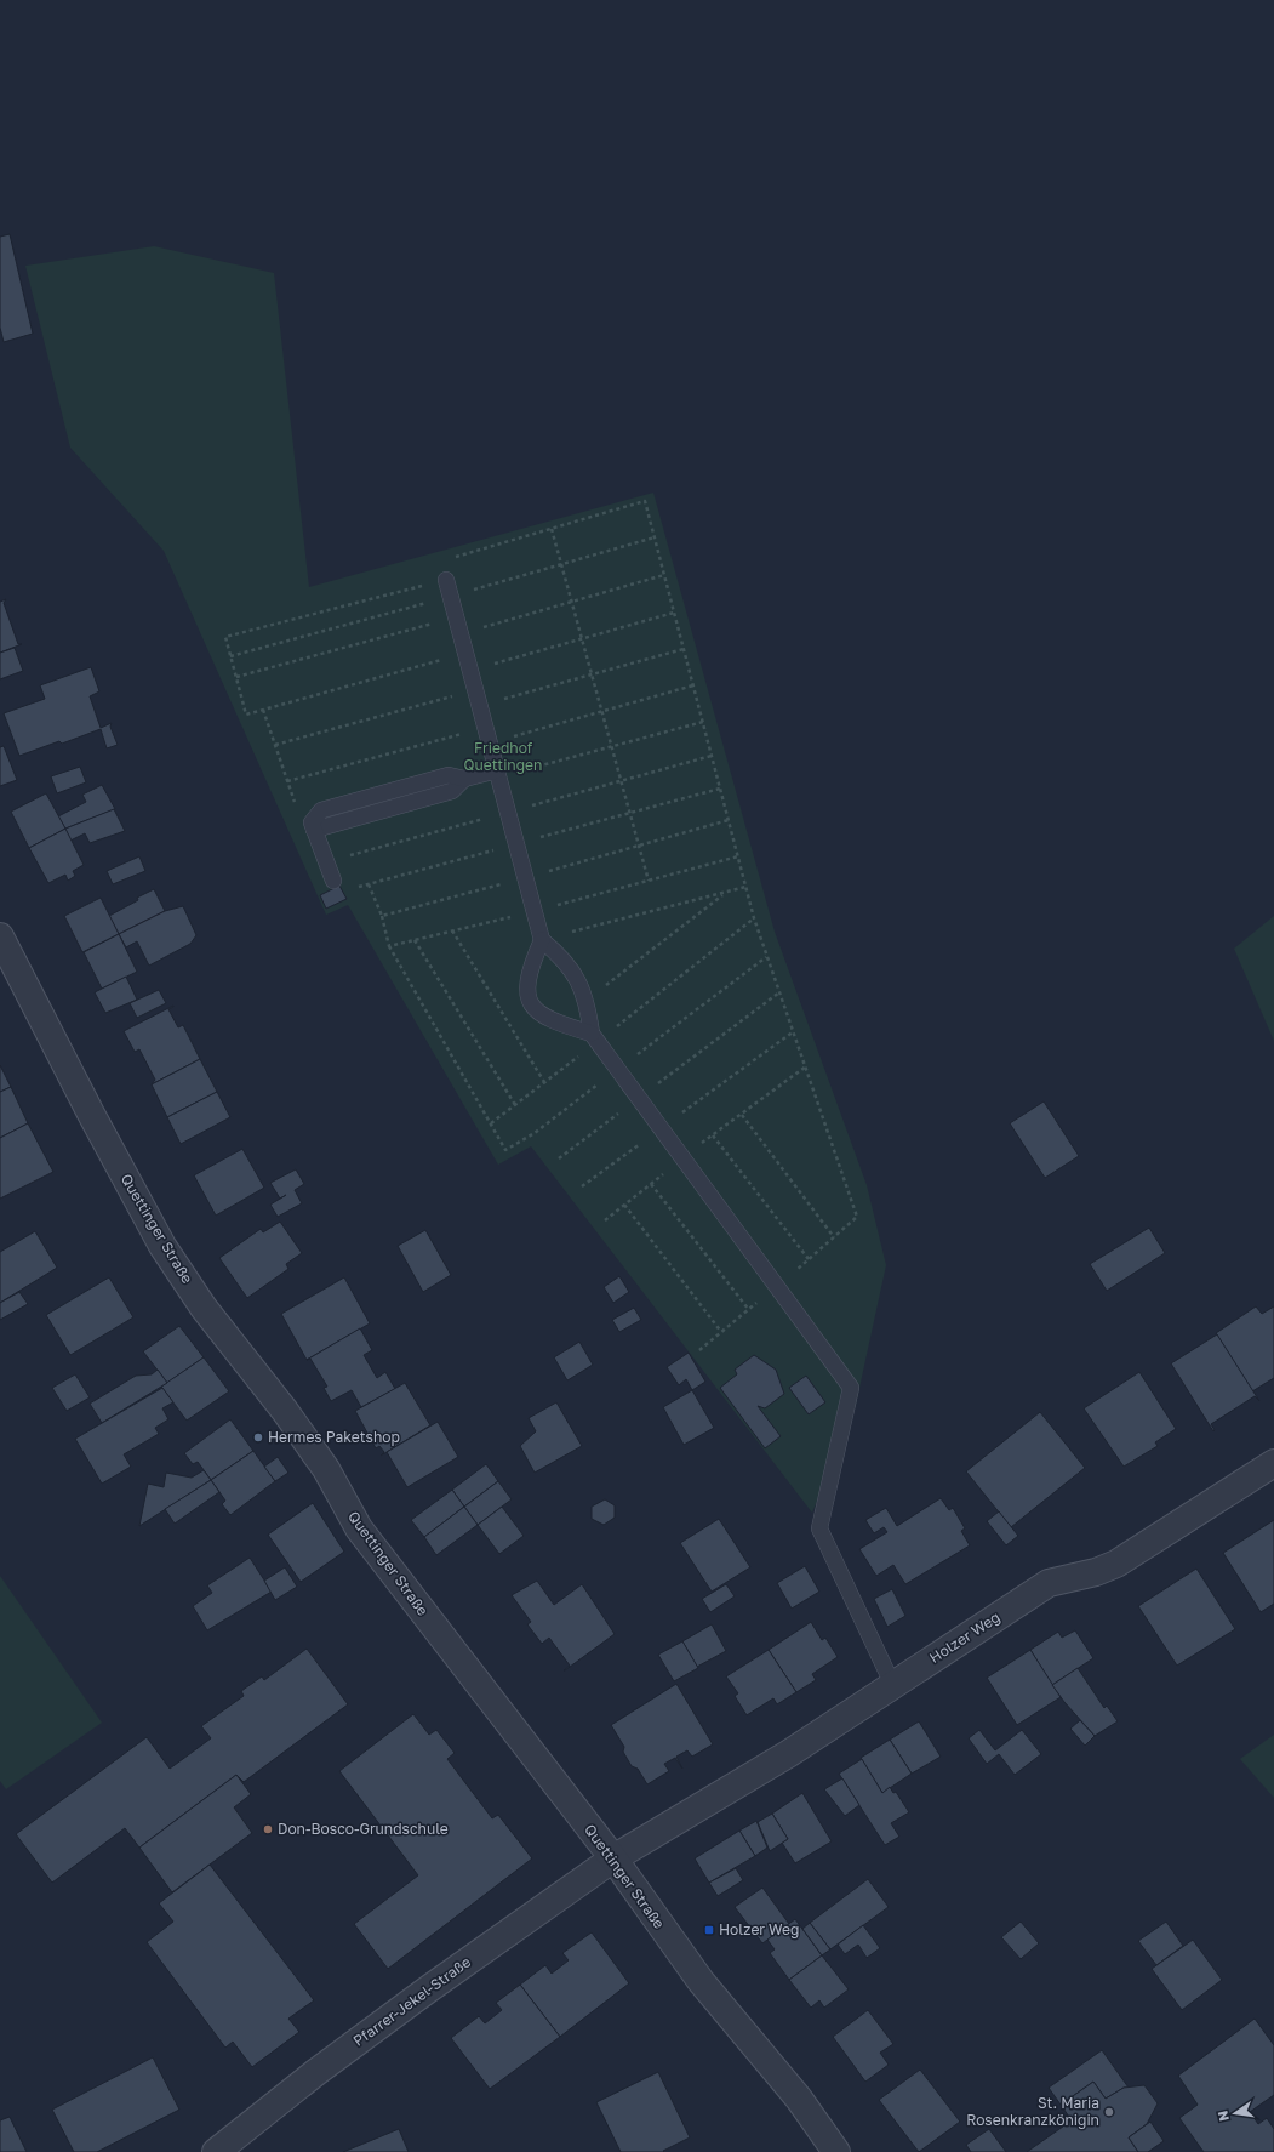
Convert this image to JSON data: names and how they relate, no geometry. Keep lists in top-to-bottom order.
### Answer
{
  "streets": {
    "street": ["Quettinger Straße", "Holzer Weg", "Pfarrer-Jekel-Straße"]
  },
  "crossings": [
    ["Quettinger Straße", "Holzer Weg"],
    ["Quettinger Straße", "Pfarrer-Jekel-Straße"],
    ["Holzer Weg", "Pfarrer-Jekel-Straße"]
  ],
  "parks": ["Friedhof Quettingen"],
  "places": {
    "other": ["Hermes Paketshop", "Don-Bosco-Grundschule", "St. Maria Rosenkranzkönigin"],
    "transit": ["Holzer Weg"]
  },
  "north": "left"
}
